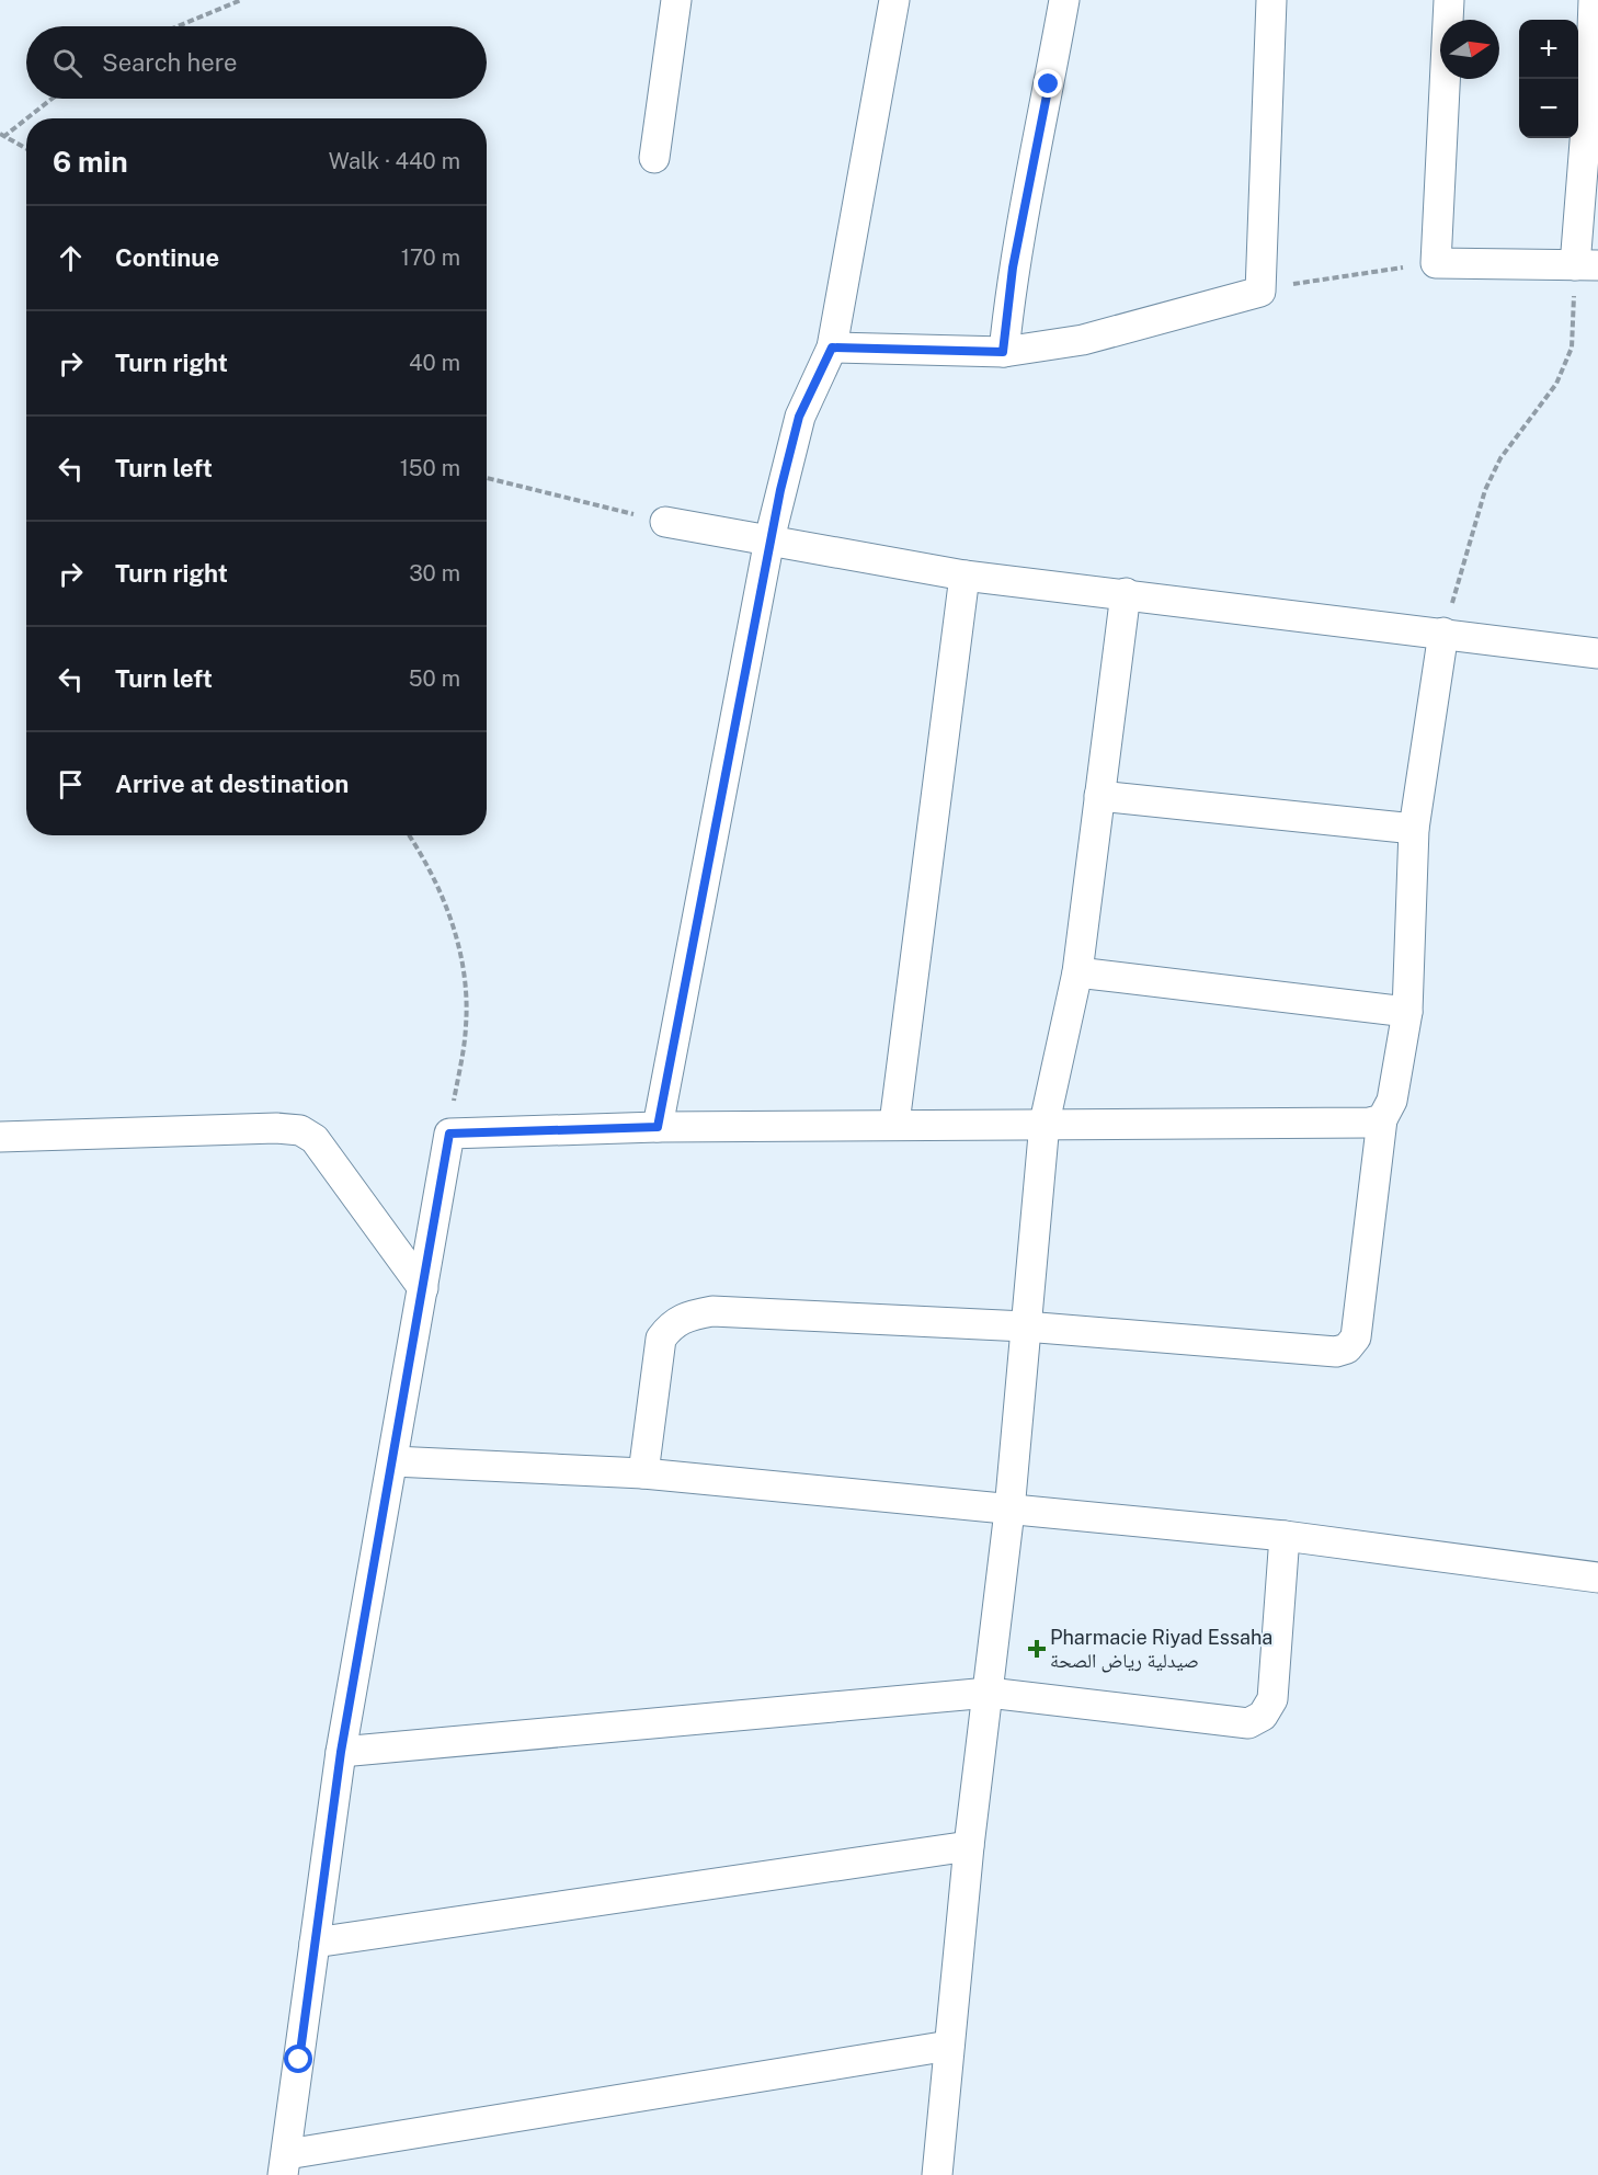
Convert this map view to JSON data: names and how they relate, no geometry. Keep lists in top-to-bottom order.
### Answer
{
  "places": {
    "health": ["Pharmacie Riyad Essaha صيدلية رياض الصحة"]
  },
  "north": "right",
  "page": {
    "map_buttons": ["+", "−"],
    "search": "Search here",
    "heading": ["6 min", "Walk · 440 m"],
    "list": [
      ["Continue", "170 m"],
      ["Turn right", "40 m"],
      ["Turn left", "150 m"],
      ["Turn right", "30 m"],
      ["Turn left", "50 m"],
      "Arrive at destination"
    ]
  }
}
